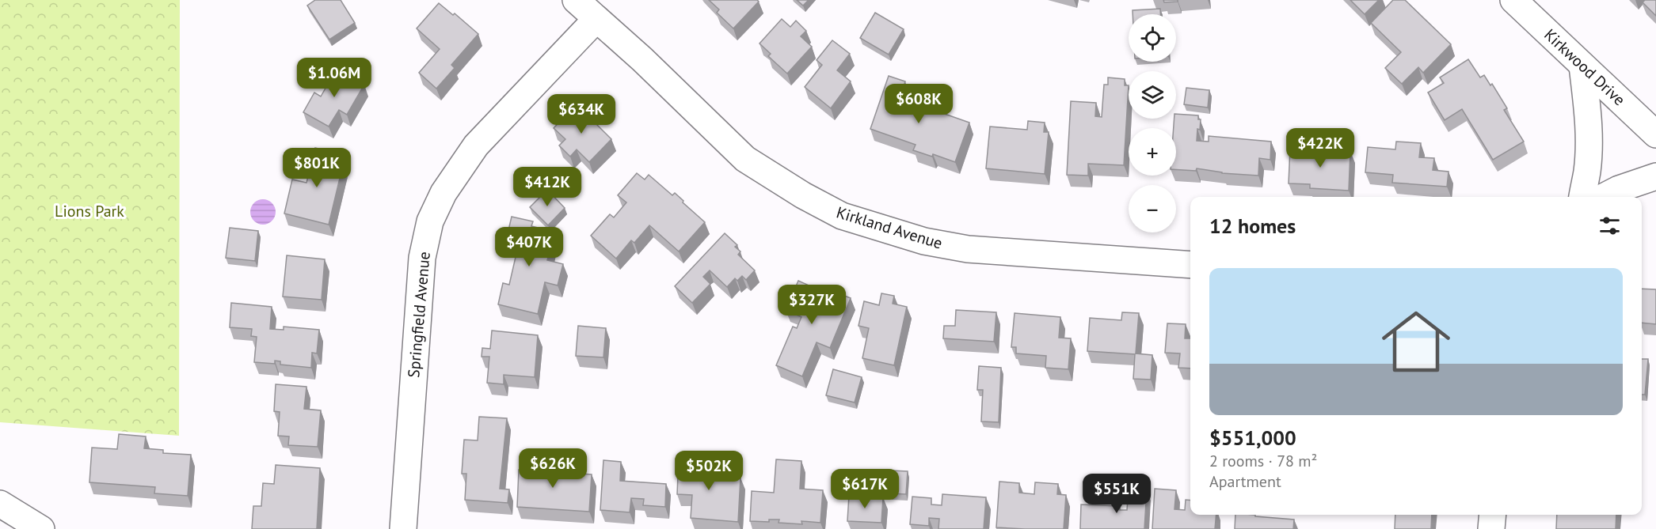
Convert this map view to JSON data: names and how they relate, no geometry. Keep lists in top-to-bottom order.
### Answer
{
  "streets": {
    "street": ["Kirkwood Drive", "Kirkland Avenue", "Springfield Avenue"]
  },
  "crossings": [
    ["Kirkland Avenue", "Springfield Avenue"]
  ],
  "parks": ["Lions Park"],
  "page": {
    "map_buttons": ["+", "−"],
    "price": [
      "$1.06M",
      "$608K",
      "$634K",
      "$422K",
      "$801K",
      "$412K",
      "$407K",
      "$327K",
      "$626K",
      "$502K",
      "$617K",
      "$551K"
    ],
    "heading": "12 homes",
    "list": [
      {
        "name": "$551,000",
        "note": "2 rooms · 78 m² · Apartment"
      }
    ]
  }
}
